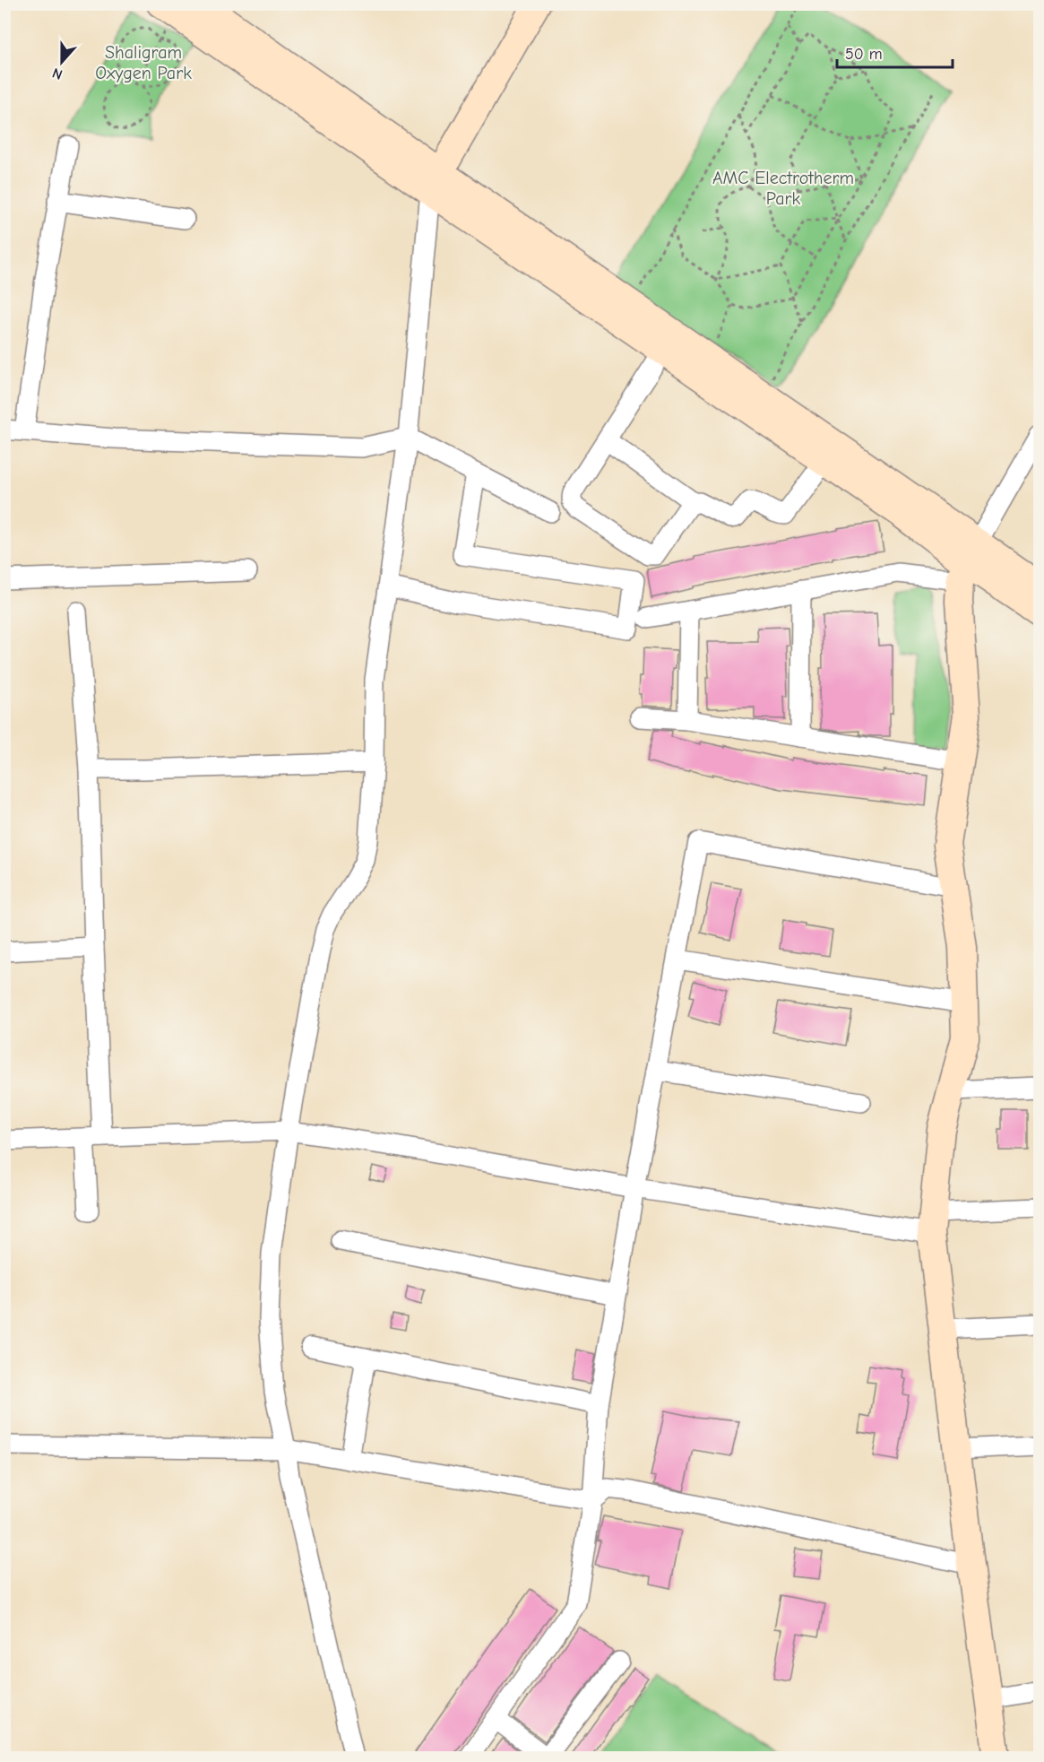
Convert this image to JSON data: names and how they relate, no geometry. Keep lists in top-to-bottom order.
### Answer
{
  "parks": ["Shaligram Oxygen Park", "AMC Electrotherm Park"],
  "scale_bar": "50 m",
  "north": "bottom"
}
